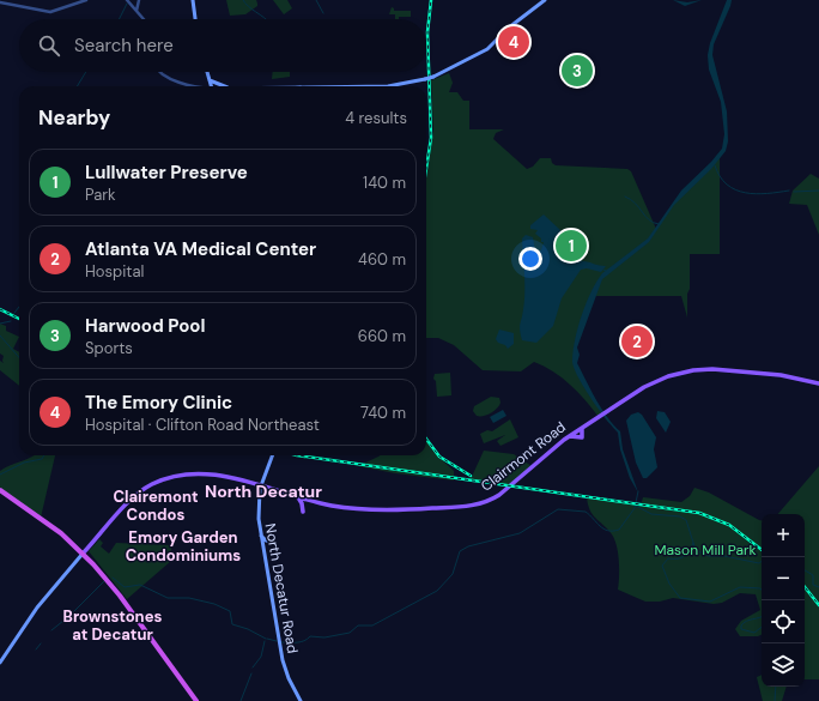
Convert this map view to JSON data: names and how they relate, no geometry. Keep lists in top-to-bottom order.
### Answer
{
  "streets": {
    "main road": ["Clairmont Road", "North Decatur Road"]
  },
  "crossings": [
    ["Clairmont Road", "North Decatur Road"]
  ],
  "districts": [
    "North Decatur",
    "Clairemont Condos",
    "Emory Garden Condominiums",
    "Brownstones at Decatur"
  ],
  "parks": ["Mason Mill Park"],
  "page": {
    "search": "Search here",
    "pins": [
      "4",
      "3",
      "1",
      "2"
    ],
    "heading": ["Nearby", "4 results"],
    "list": [
      {
        "mark": "1",
        "name": "Lullwater Preserve",
        "note": "Park",
        "value": "140 m"
      },
      {
        "mark": "2",
        "name": "Atlanta VA Medical Center",
        "note": "Hospital",
        "value": "460 m"
      },
      {
        "mark": "3",
        "name": "Harwood Pool",
        "note": "Sports",
        "value": "660 m"
      },
      {
        "mark": "4",
        "name": "The Emory Clinic",
        "note": "Hospital · Clifton Road Northeast",
        "value": "740 m"
      }
    ],
    "map_buttons": ["+", "−"]
  }
}
